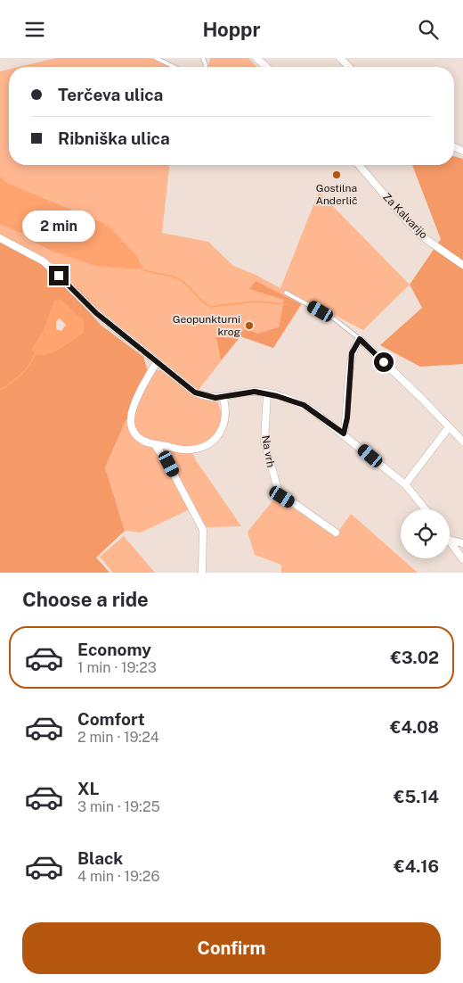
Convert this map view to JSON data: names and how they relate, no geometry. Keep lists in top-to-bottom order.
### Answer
{
  "streets": {
    "street": ["Za Kalvarijo", "Na vrh"]
  },
  "places": ["Gostilna Anderlič", "Geopunkturni krog"],
  "page": {
    "header": "Hoppr",
    "banner": ["Terčeva ulica", "Ribniška ulica"],
    "bubble": "2 min",
    "heading": "Choose a ride",
    "list": [
      {
        "name": "Economy",
        "note": "1 min · 19:23",
        "value": "€3.02"
      },
      {
        "name": "Comfort",
        "note": "2 min · 19:24",
        "value": "€4.08"
      },
      {
        "name": "XL",
        "note": "3 min · 19:25",
        "value": "€5.14"
      },
      {
        "name": "Black",
        "note": "4 min · 19:26",
        "value": "€4.16"
      }
    ],
    "buttons": "Confirm"
  }
}
